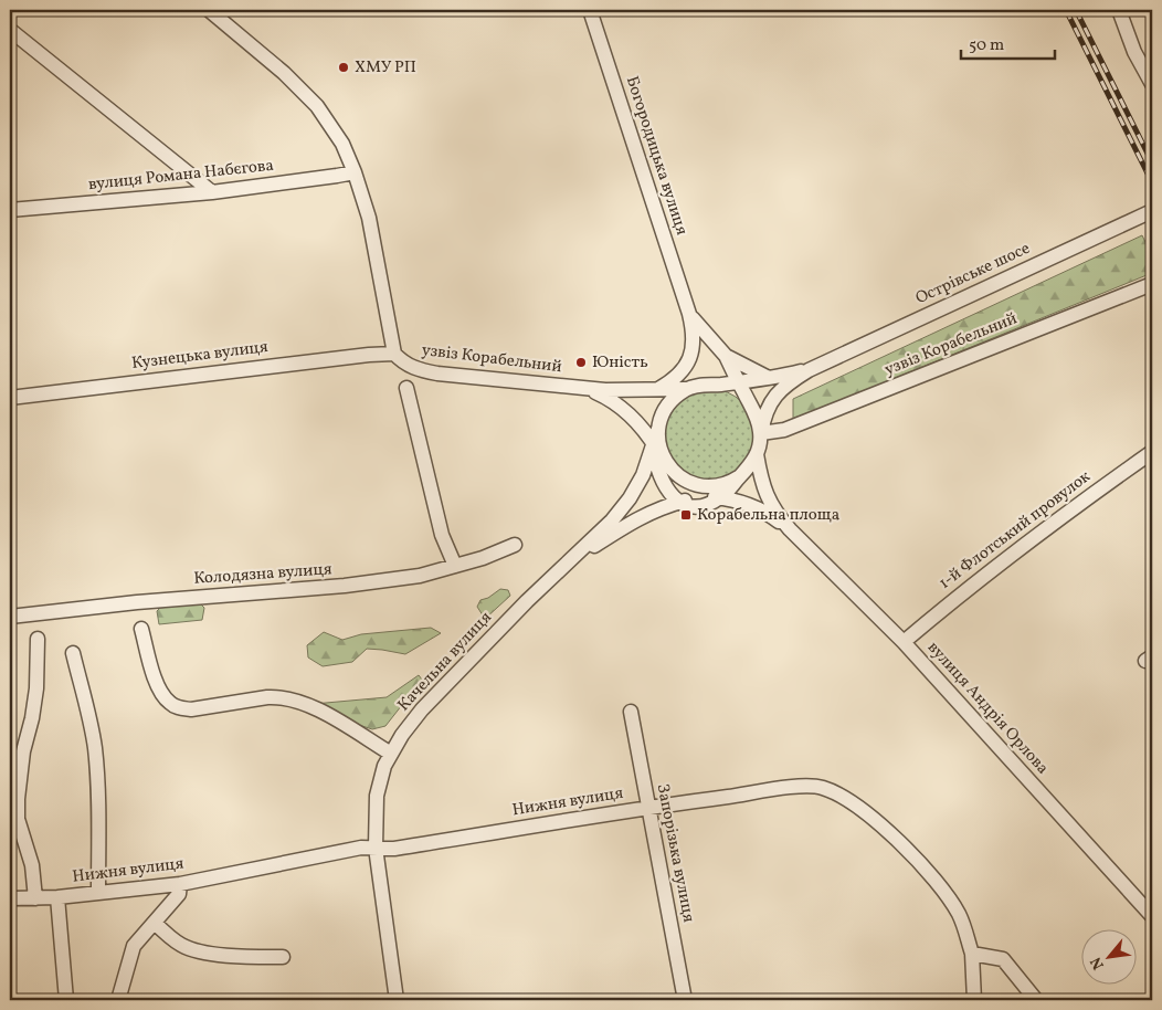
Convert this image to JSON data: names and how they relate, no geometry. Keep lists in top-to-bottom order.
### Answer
{
  "streets": {
    "street": [
      "Богородицька вулиця",
      "вулиця Романа Набєгова",
      "Острівське шосе",
      "узвіз Корабельний",
      "Кузнецька вулиця",
      "1-й Флотський провулок",
      "Колодязна вулиця",
      "Качельна вулиця",
      "вулиця Андрія Орлова",
      "Нижня вулиця",
      "Запорізька вулиця"
    ]
  },
  "crossings": [
    ["Богородицька вулиця", "Острівське шосе"],
    ["Богородицька вулиця", "узвіз Корабельний"],
    ["Богородицька вулиця", "Качельна вулиця"],
    ["Богородицька вулиця", "вулиця Андрія Орлова"],
    ["Острівське шосе", "узвіз Корабельний"],
    ["Острівське шосе", "Качельна вулиця"],
    ["Острівське шосе", "вулиця Андрія Орлова"],
    ["узвіз Корабельний", "Кузнецька вулиця"],
    ["узвіз Корабельний", "Качельна вулиця"],
    ["узвіз Корабельний", "вулиця Андрія Орлова"],
    ["1-й Флотський провулок", "вулиця Андрія Орлова"],
    ["Качельна вулиця", "вулиця Андрія Орлова"],
    ["Качельна вулиця", "Нижня вулиця"],
    ["Нижня вулиця", "Запорізька вулиця"]
  ],
  "places": {
    "other": ["ХМУ РП", "Юність"],
    "transit": ["Корабельна площа"]
  },
  "scale_bar": "50 m",
  "north": "bottom left"
}
